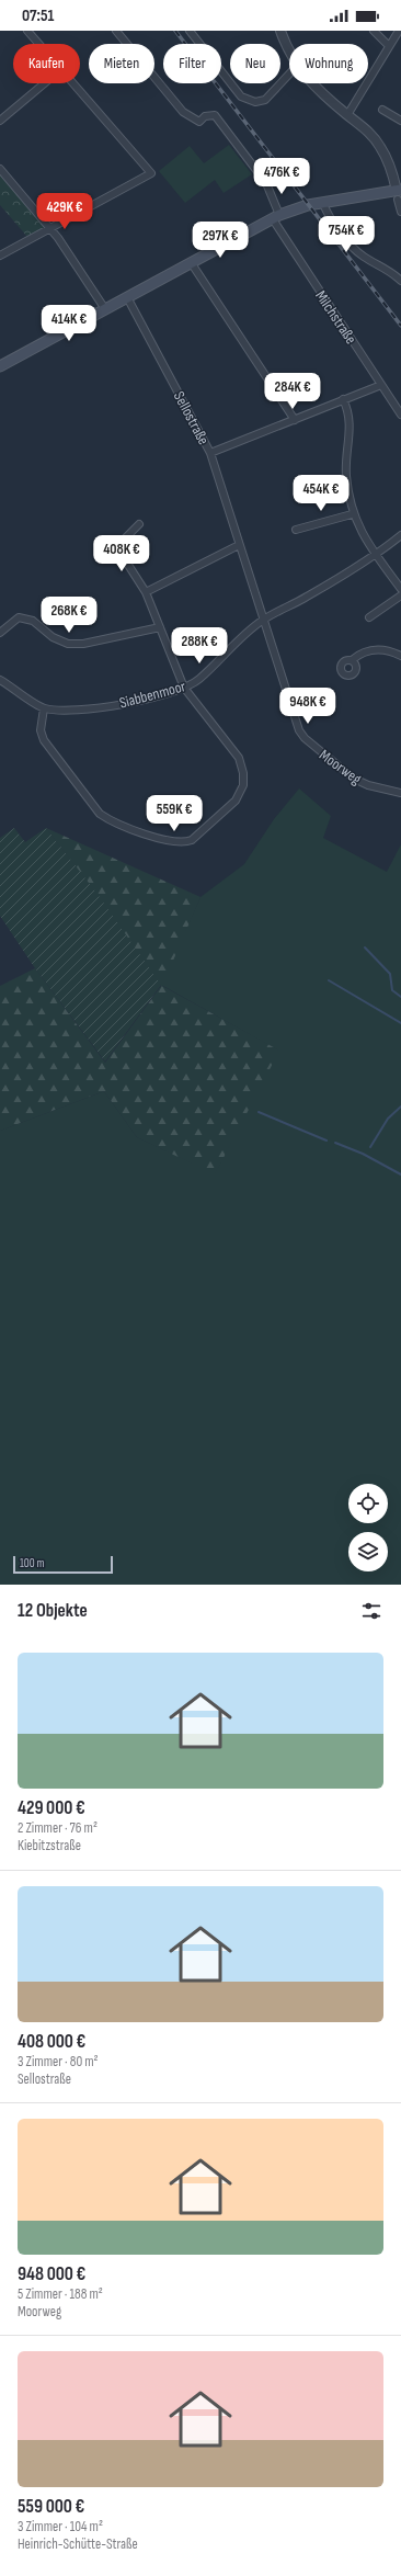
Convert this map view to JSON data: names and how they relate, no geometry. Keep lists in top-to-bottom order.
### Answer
{
  "streets": {
    "street": [
      "Milchstraße",
      "Sellostraße",
      "Siabbenmoor",
      "Moorweg"
    ]
  },
  "crossings": [
    ["Sellostraße", "Siabbenmoor"],
    ["Sellostraße", "Moorweg"],
    ["Siabbenmoor", "Moorweg"]
  ],
  "scale_bar": "100 m",
  "page": {
    "status": "07:51",
    "chip": [
      "Kaufen",
      "Mieten",
      "Filter",
      "Neu",
      "Wohnung"
    ],
    "price": [
      "476K €",
      "429K €",
      "754K €",
      "297K €",
      "414K €",
      "284K €",
      "454K €",
      "408K €",
      "268K €",
      "288K €",
      "948K €",
      "559K €"
    ],
    "scale": "100 m",
    "heading": "12 Objekte",
    "list": [
      {
        "name": "429 000 €",
        "note": "2 Zimmer · 76 m² · Kiebitzstraße"
      },
      {
        "name": "408 000 €",
        "note": "3 Zimmer · 80 m² · Sellostraße"
      },
      {
        "name": "948 000 €",
        "note": "5 Zimmer · 188 m² · Moorweg"
      },
      {
        "name": "559 000 €",
        "note": "3 Zimmer · 104 m² · Heinrich-Schütte-Straße"
      }
    ]
  }
}
